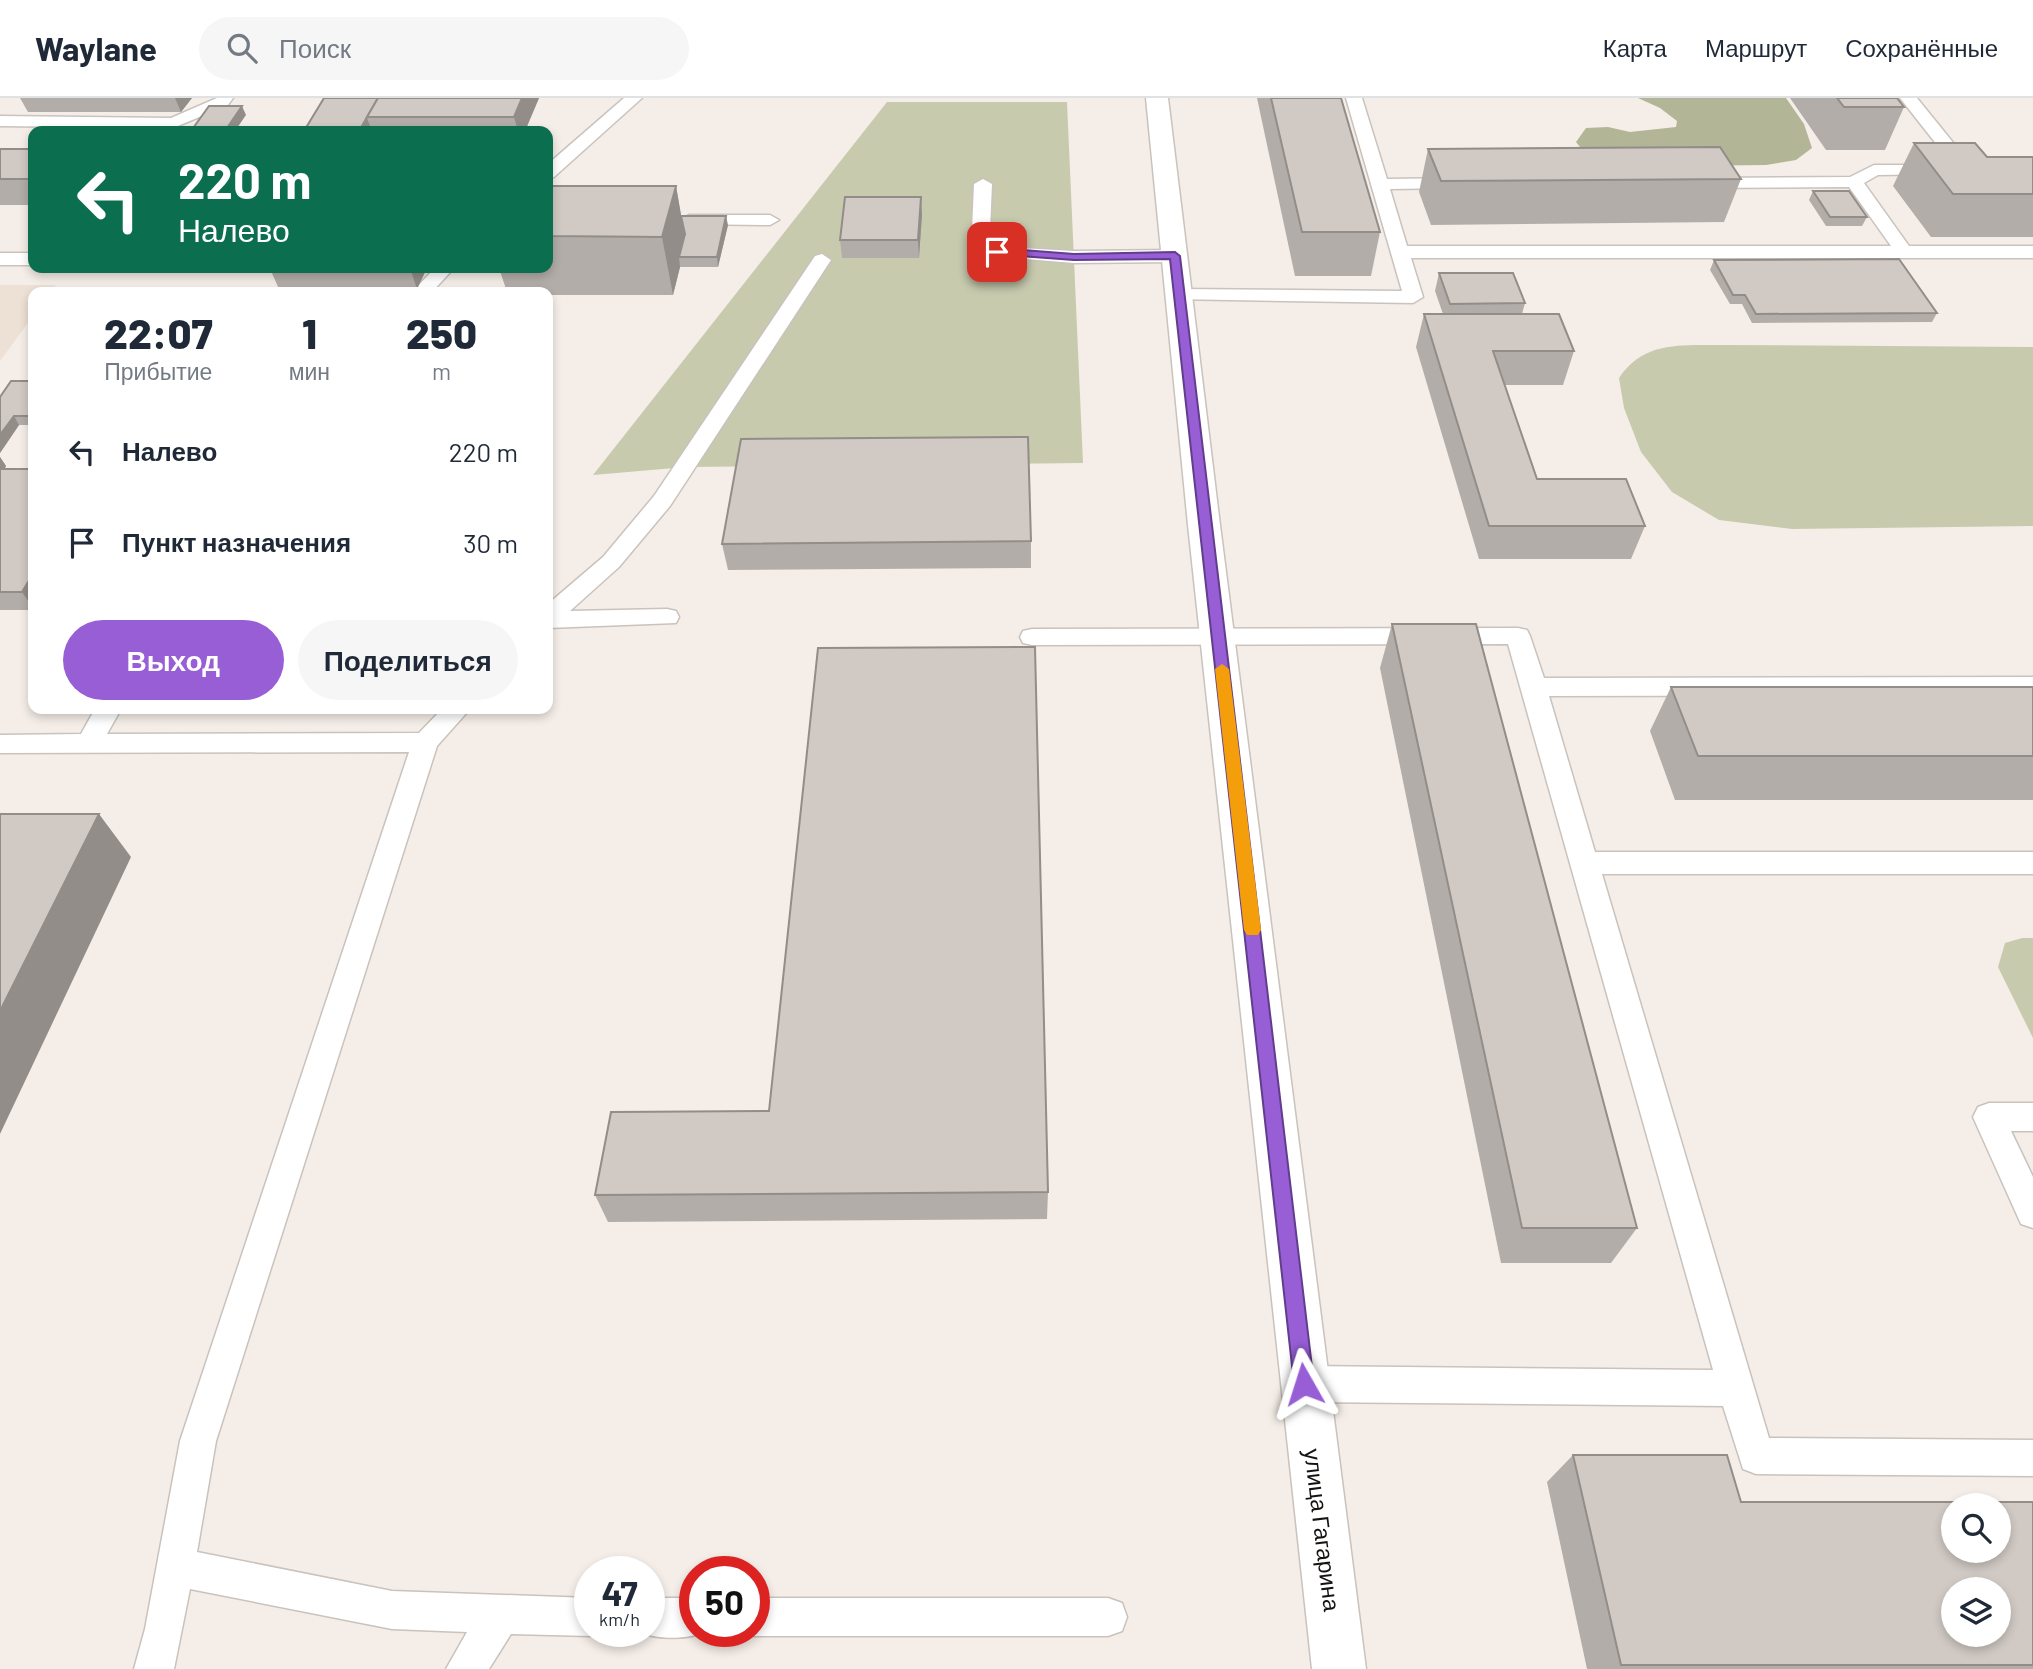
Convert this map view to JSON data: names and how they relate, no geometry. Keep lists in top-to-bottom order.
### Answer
{
  "streets": {
    "main road": ["улица Гагарина"]
  },
  "page": {
    "header": "Waylane",
    "search": "Поиск",
    "nav": ["Карта", "Маршрут", "Сохранённые"],
    "turn": ["220 m", "Налево"],
    "eta": [
      "22:07",
      "Прибытие",
      "1",
      "мин",
      "250",
      "m"
    ],
    "list": [
      {
        "name": "Налево",
        "value": "220 m"
      },
      {
        "name": "Пункт назначения",
        "value": "30 m"
      }
    ],
    "buttons": ["Выход", "Поделиться"],
    "speed": "47 km/h",
    "limit": "50"
  }
}
